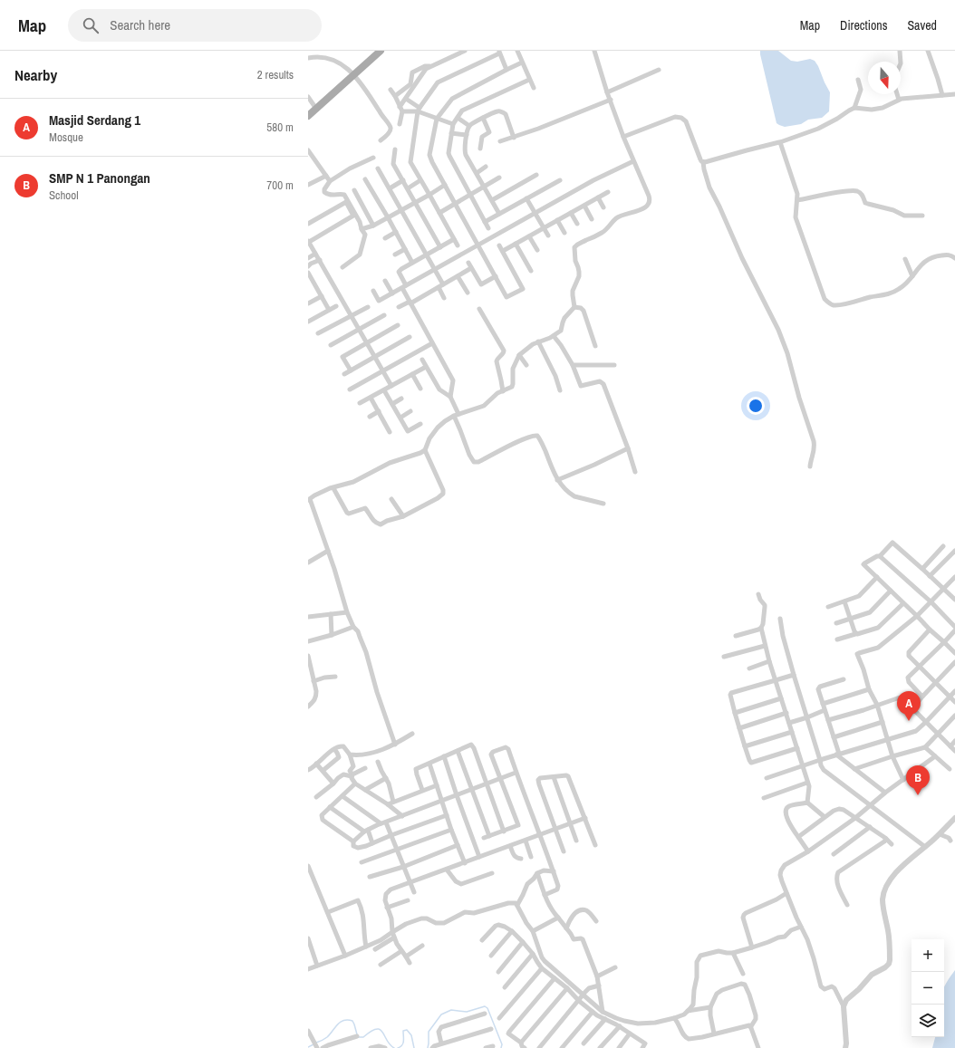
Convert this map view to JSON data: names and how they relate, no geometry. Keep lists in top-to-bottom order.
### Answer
{
  "north": "bottom",
  "page": {
    "header": "Map",
    "search": "Search here",
    "nav": ["Map", "Directions", "Saved"],
    "heading": ["Nearby", "2 results"],
    "list": [
      {
        "mark": "A",
        "name": "Masjid Serdang 1",
        "note": "Mosque",
        "value": "580 m"
      },
      {
        "mark": "B",
        "name": "SMP N 1 Panongan",
        "note": "School",
        "value": "700 m"
      }
    ],
    "pins": ["A", "B"],
    "map_buttons": ["+", "−"]
  }
}
